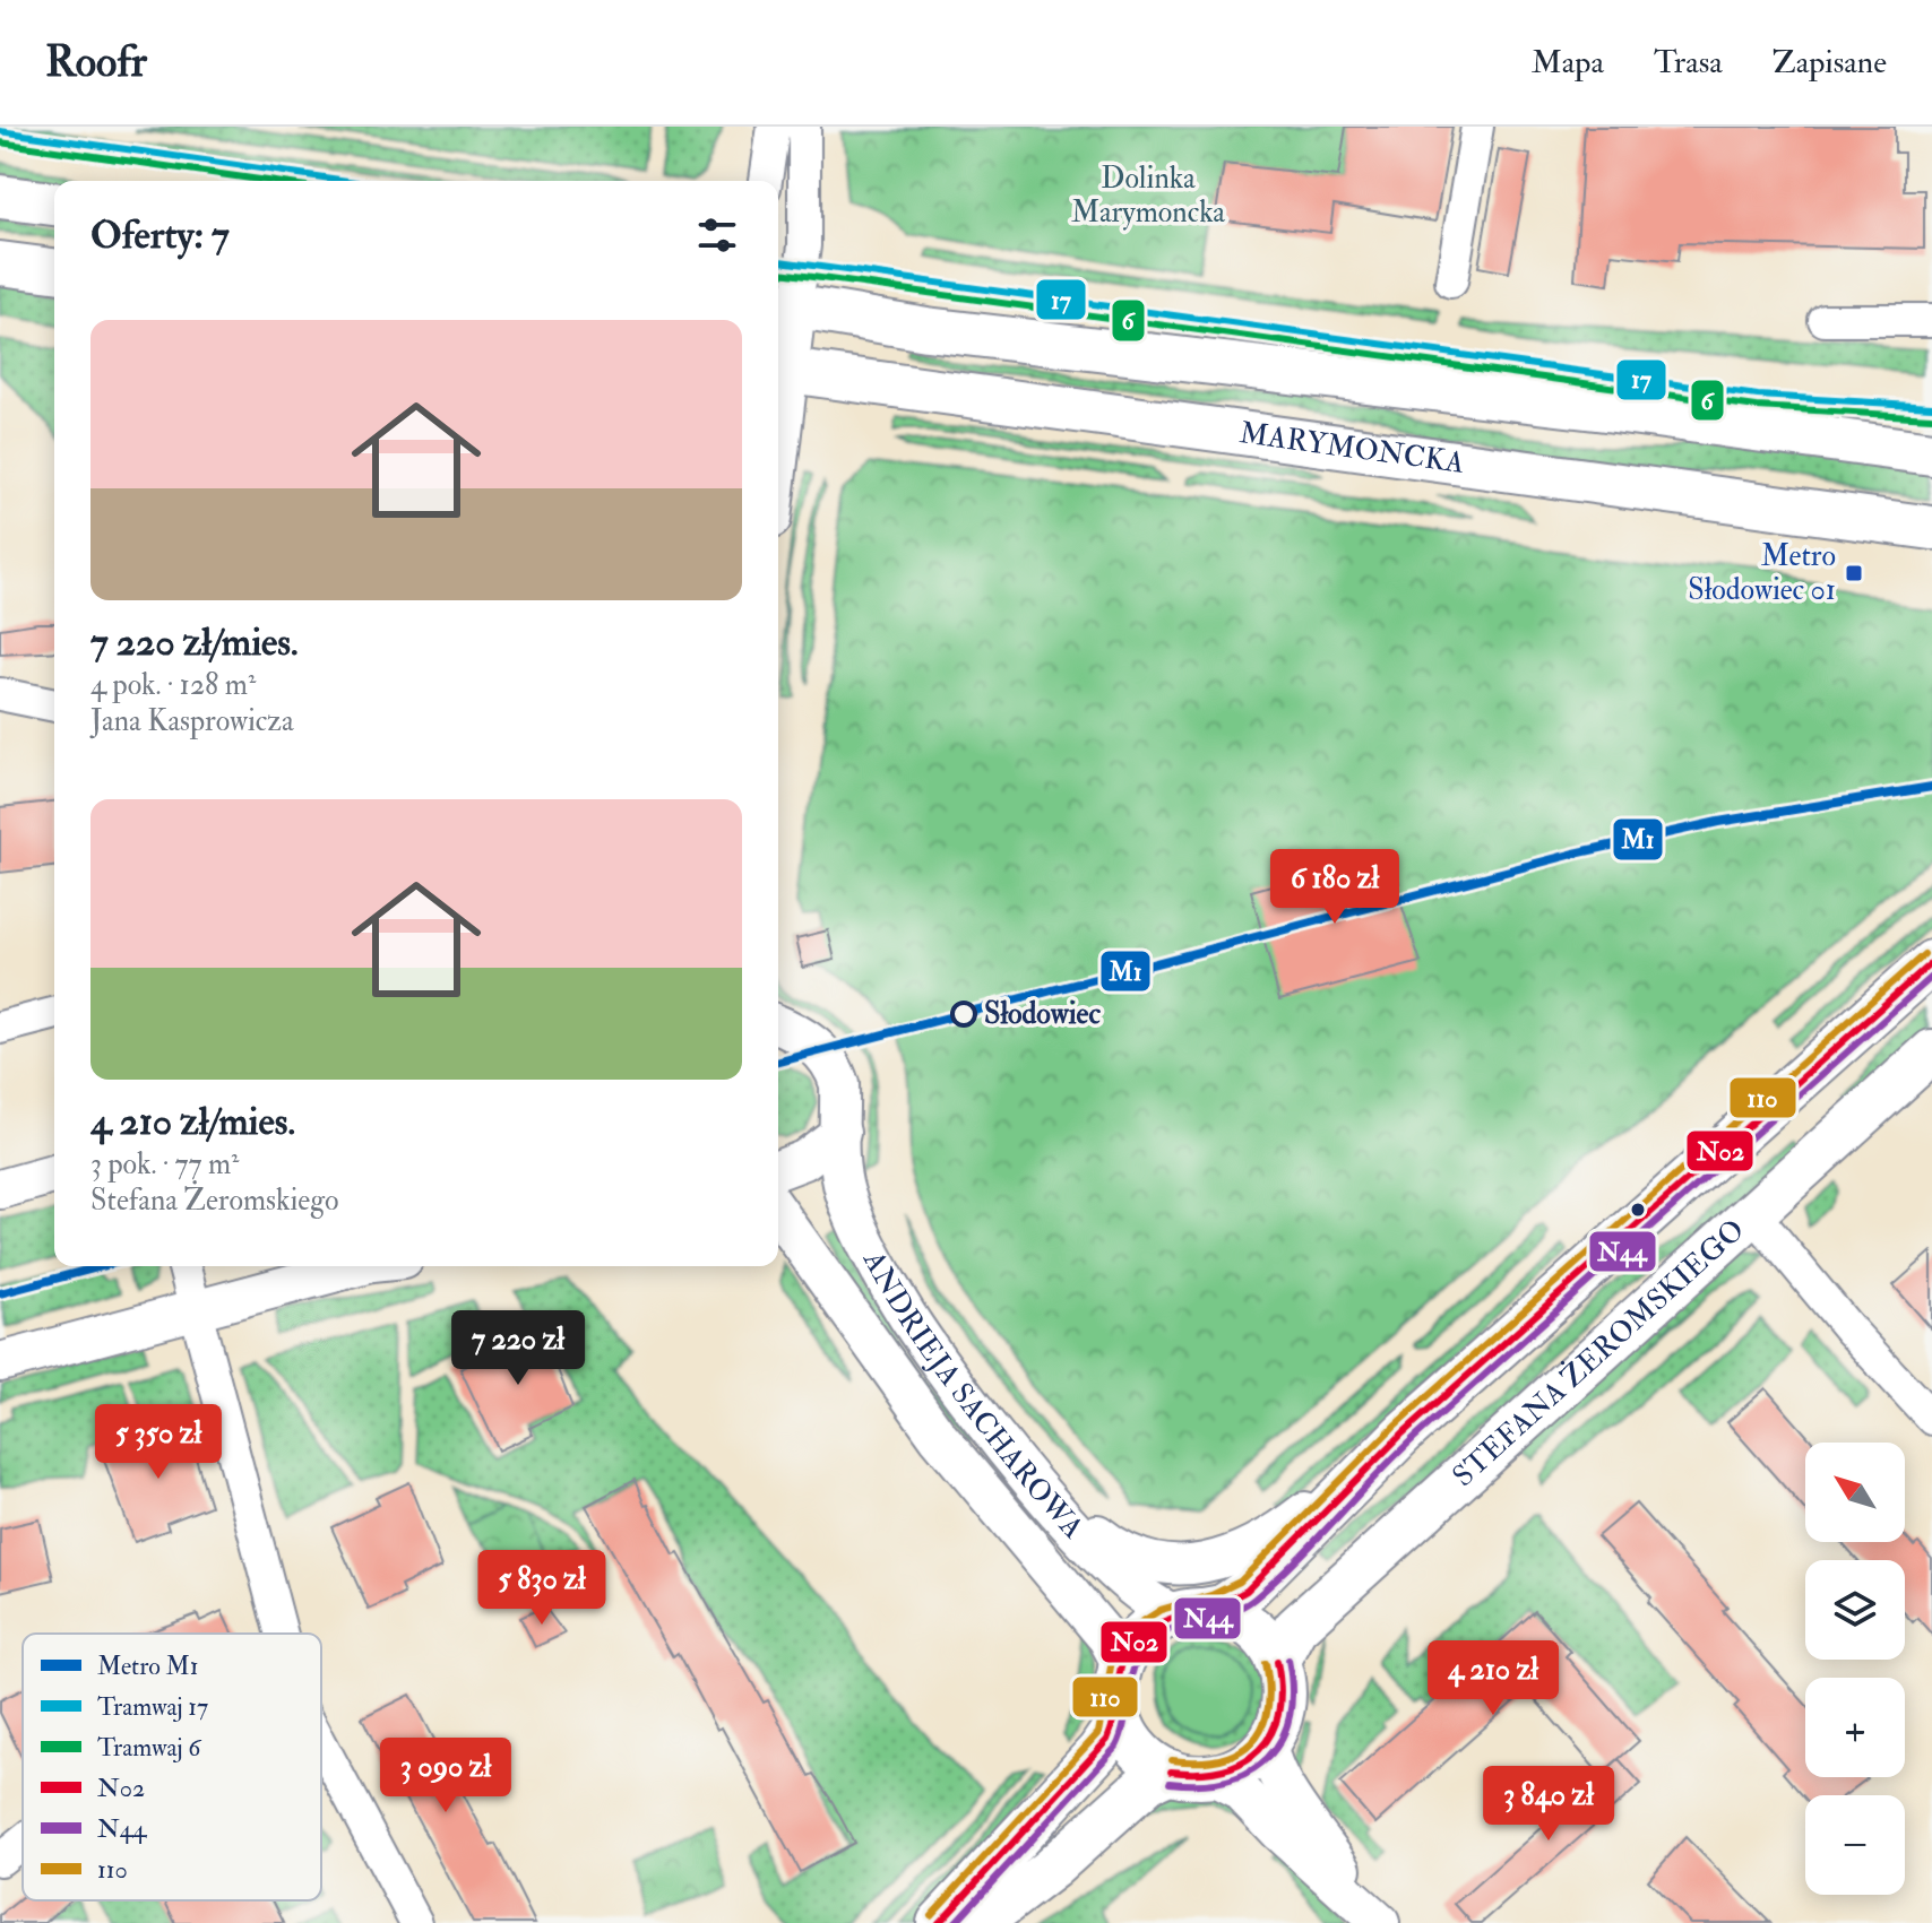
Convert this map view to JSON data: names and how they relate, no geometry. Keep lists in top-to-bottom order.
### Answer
{
  "streets": {
    "main road": ["MARYMONCKA", "STEFANA ŻEROMSKIEGO"],
    "street": ["ANDRIEJA SACHAROWA"]
  },
  "crossings": [
    ["STEFANA ŻEROMSKIEGO", "ANDRIEJA SACHAROWA"]
  ],
  "parks": ["Dolinka Marymoncka"],
  "places": {
    "transit": ["Metro Słodowiec 01"],
    "other": ["Słodowiec"]
  },
  "lines": [
    "tram line 17",
    "tram line 6",
    "metro line M1",
    "transit line 110",
    "transit line N02",
    "transit line N44"
  ],
  "legend": [
    "Metro M1",
    "Tramwaj 17",
    "Tramwaj 6",
    "N02",
    "N44",
    "110"
  ],
  "north": "top left",
  "page": {
    "header": "Roofr",
    "nav": ["Mapa", "Trasa", "Zapisane"],
    "heading": "Oferty: 7",
    "list": [
      {
        "name": "7 220 zł/mies.",
        "note": "4 pok. · 128 m² · Jana Kasprowicza"
      },
      {
        "name": "4 210 zł/mies.",
        "note": "3 pok. · 77 m² · Stefana Żeromskiego"
      }
    ],
    "price": [
      "6 180 zł",
      "7 220 zł",
      "5 350 zł",
      "5 830 zł",
      "4 210 zł",
      "3 090 zł",
      "3 840 zł"
    ],
    "map_buttons": ["+", "−"]
  }
}
